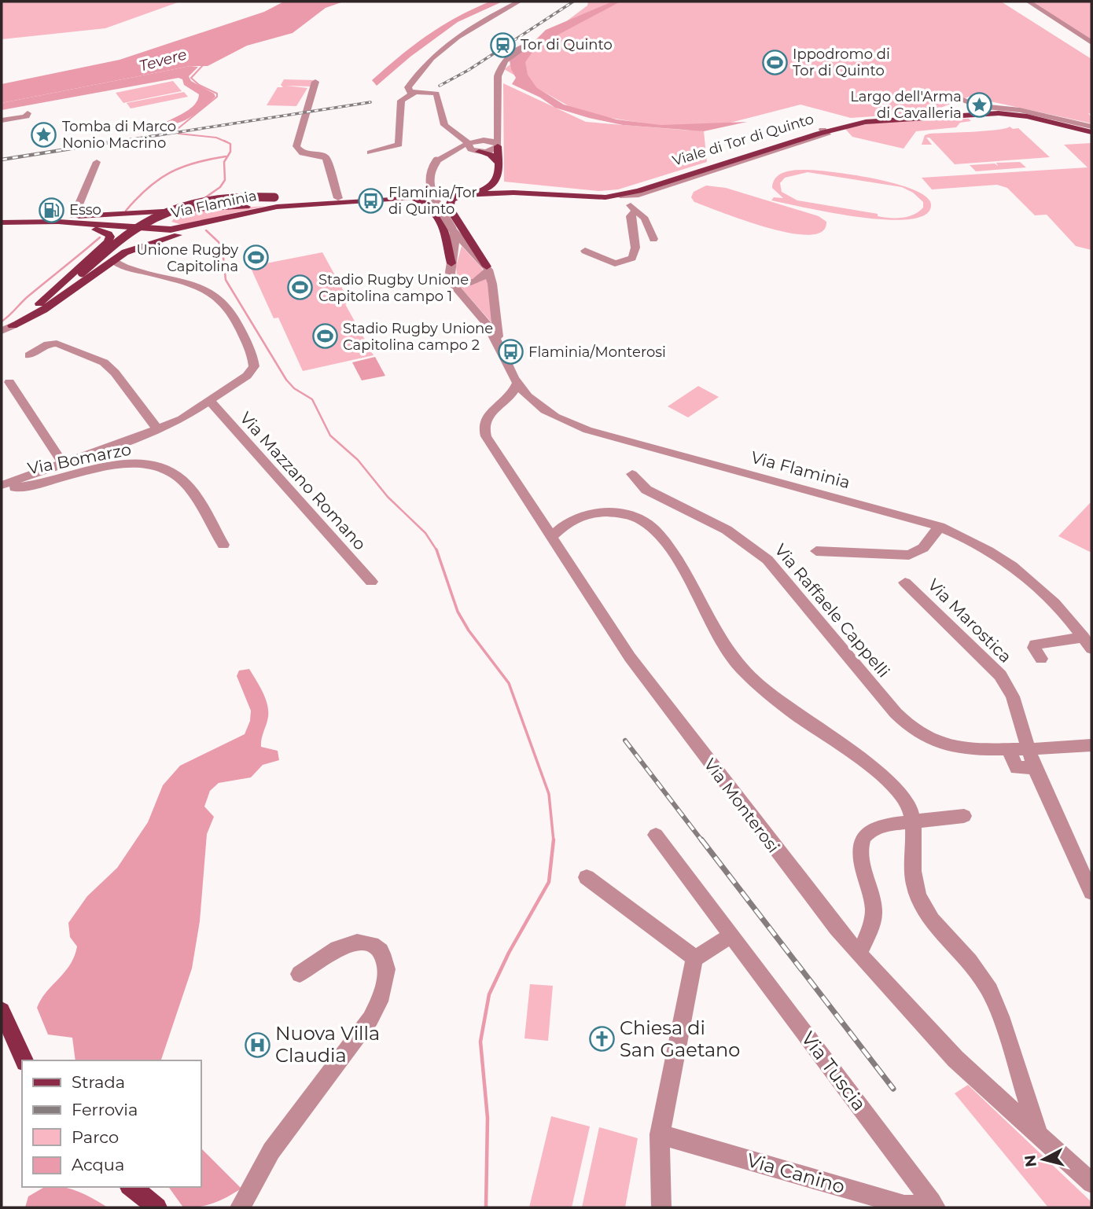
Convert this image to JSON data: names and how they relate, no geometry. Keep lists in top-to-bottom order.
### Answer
{
  "streets": {
    "main road": ["Viale di Tor di Quinto", "Via Flaminia"],
    "street": [
      "Via Bomarzo",
      "Via Mazzano Romano",
      "Via Raffaele Cappelli",
      "Via Marostica",
      "Via Monterosi",
      "Via Tuscia",
      "Via Canino"
    ]
  },
  "crossings": [
    ["Viale di Tor di Quinto", "Via Flaminia"],
    ["Via Flaminia", "Via Monterosi"],
    ["Via Bomarzo", "Via Mazzano Romano"],
    ["Via Raffaele Cappelli", "Via Marostica"],
    ["Via Tuscia", "Via Canino"]
  ],
  "water": ["Tevere"],
  "places": {
    "station": ["Tor di Quinto"],
    "sports": [
      "Ippodromo di Tor di Quinto",
      "Unione Rugby Capitolina",
      "Stadio Rugby Unione Capitolina campo 1",
      "Stadio Rugby Unione Capitolina campo 2"
    ],
    "place": ["Largo dell'Arma di Cavalleria", "Tomba di Marco Nonio Macrino"],
    "bus stop": ["Flaminia/Tor di Quinto", "Flaminia/Monterosi"],
    "fuel station": ["Esso"],
    "church": ["Chiesa di San Gaetano"],
    "hospital": ["Nuova Villa Claudia"]
  },
  "legend": [
    "Strada",
    "Ferrovia",
    "Parco",
    "Acqua"
  ],
  "north": "left"
}
